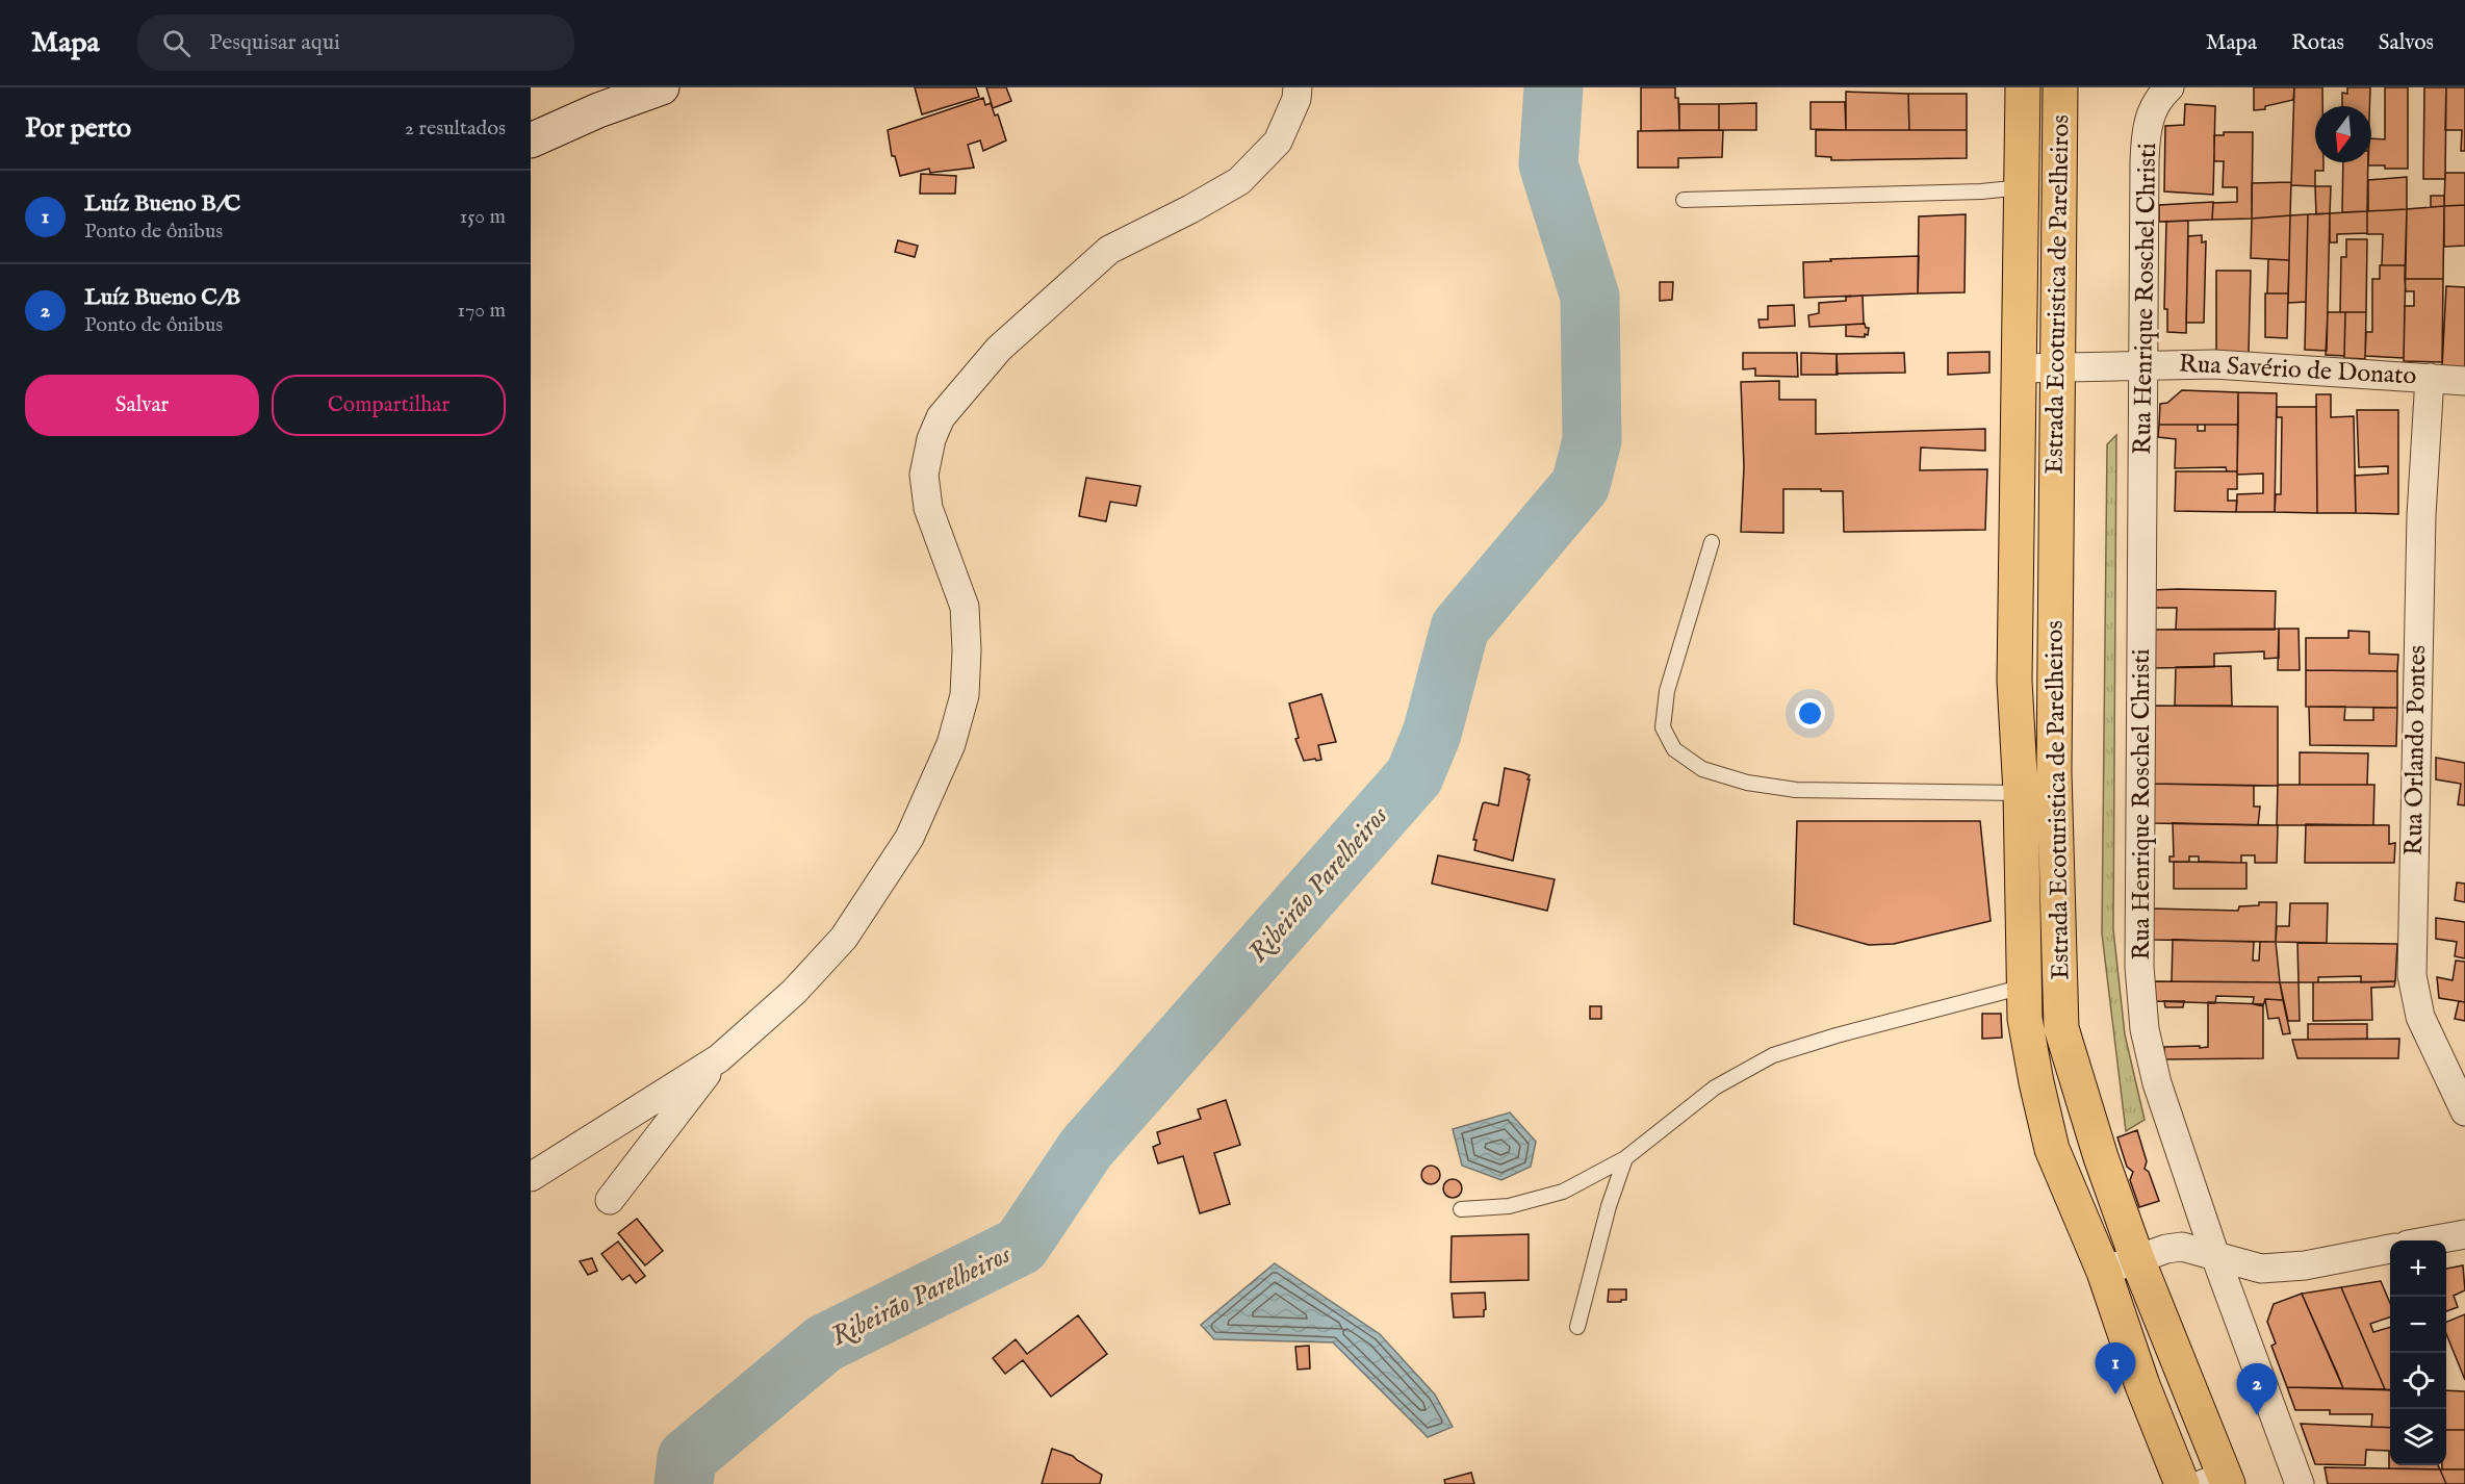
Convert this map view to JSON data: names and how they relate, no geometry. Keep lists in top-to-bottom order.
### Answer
{
  "streets": {
    "main road": ["Estrada Ecoturistica de Parelheiros"],
    "street": ["Rua Henrique Roschel Christi", "Rua Savério de Donato", "Rua Orlando Pontes"]
  },
  "crossings": [
    ["Estrada Ecoturistica de Parelheiros", "Rua Savério de Donato"],
    ["Rua Henrique Roschel Christi", "Rua Savério de Donato"],
    ["Rua Savério de Donato", "Rua Orlando Pontes"]
  ],
  "water": ["Ribeirão Parelheiros"],
  "north": "bottom",
  "page": {
    "header": "Mapa",
    "search": "Pesquisar aqui",
    "nav": ["Mapa", "Rotas", "Salvos"],
    "heading": ["Por perto", "2 resultados"],
    "list": [
      {
        "mark": "1",
        "name": "Luíz Bueno B/C",
        "note": "Ponto de ônibus",
        "value": "150 m"
      },
      {
        "mark": "2",
        "name": "Luíz Bueno C/B",
        "note": "Ponto de ônibus",
        "value": "170 m"
      }
    ],
    "buttons": ["Salvar", "Compartilhar"],
    "map_buttons": ["+", "−"],
    "pins": ["1", "2"]
  }
}
